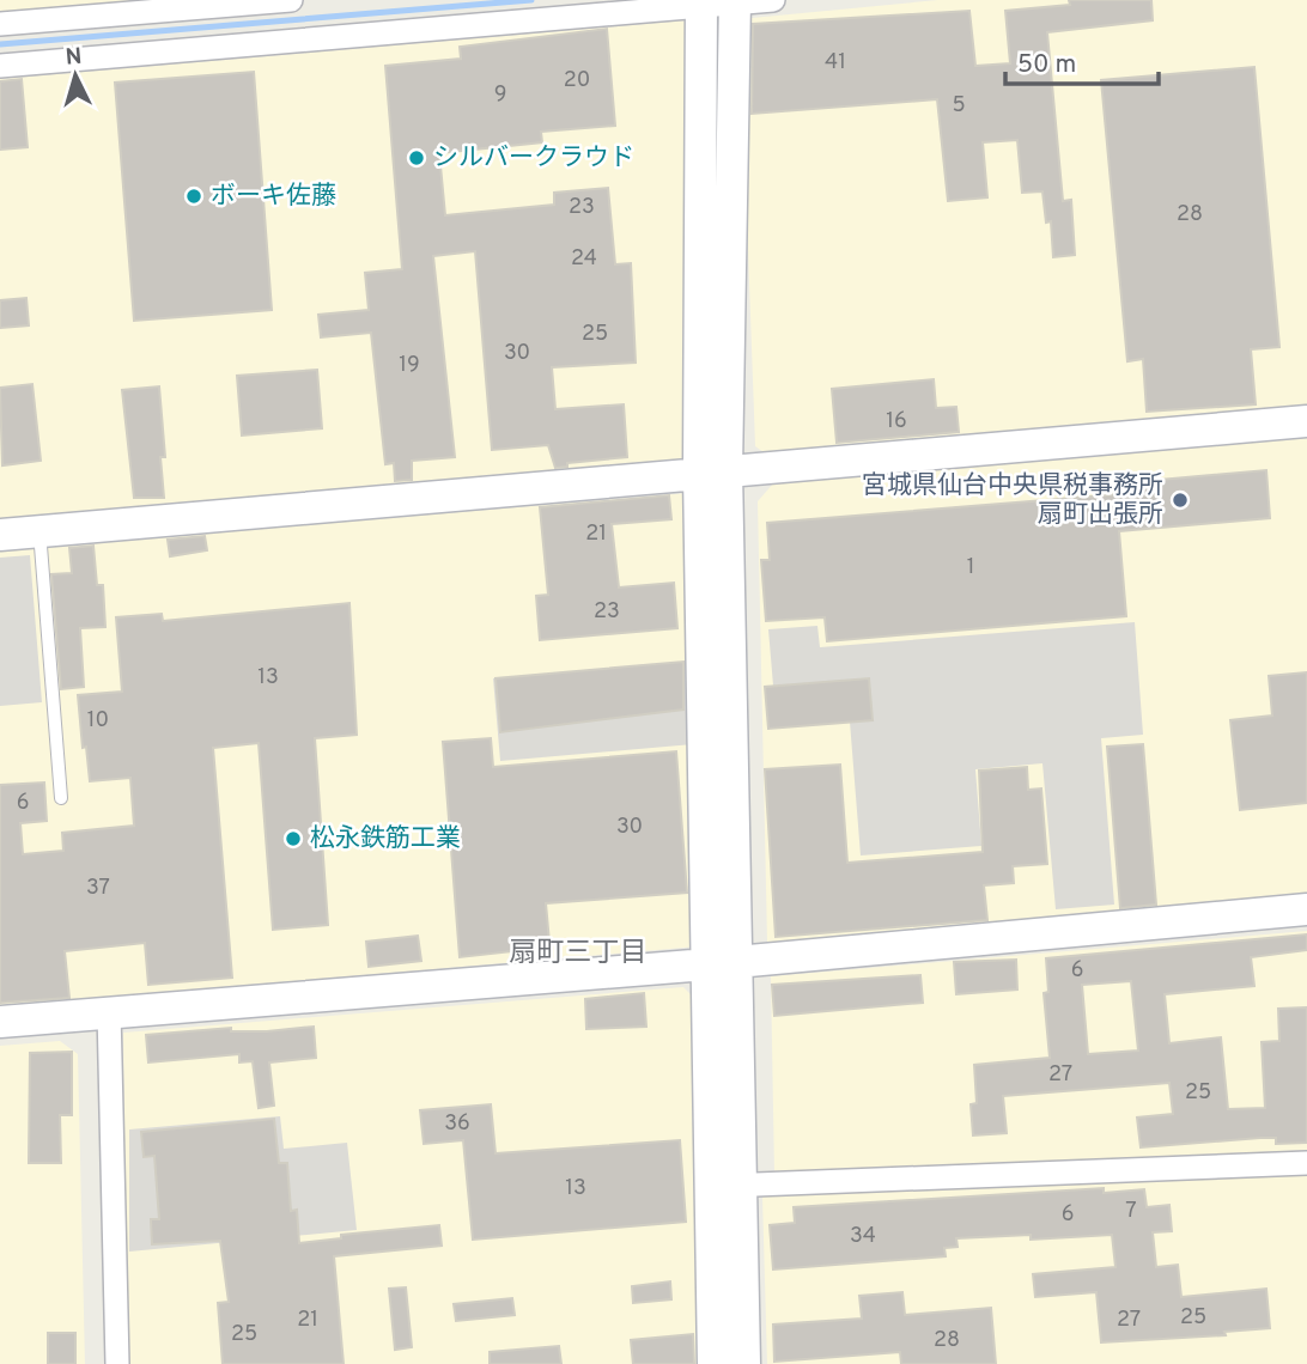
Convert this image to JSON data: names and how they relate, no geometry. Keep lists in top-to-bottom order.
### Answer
{
  "districts": ["扇町三丁目"],
  "places": [
    "シルバークラウド",
    "ボーキ佐藤",
    "宮城県仙台中央県税事務所 扇町出張所",
    "松永鉄筋工業"
  ],
  "house_numbers": [
    "41",
    "20",
    "9",
    "5",
    "23",
    "28",
    "24",
    "25",
    "30",
    "19",
    "16",
    "21",
    "1",
    "23",
    "13",
    "10",
    "6",
    "30",
    "37",
    "6",
    "27",
    "25",
    "36",
    "13",
    "7",
    "6",
    "34",
    "25",
    "21",
    "27",
    "25",
    "28"
  ],
  "scale_bar": "50 m",
  "north": "top"
}
